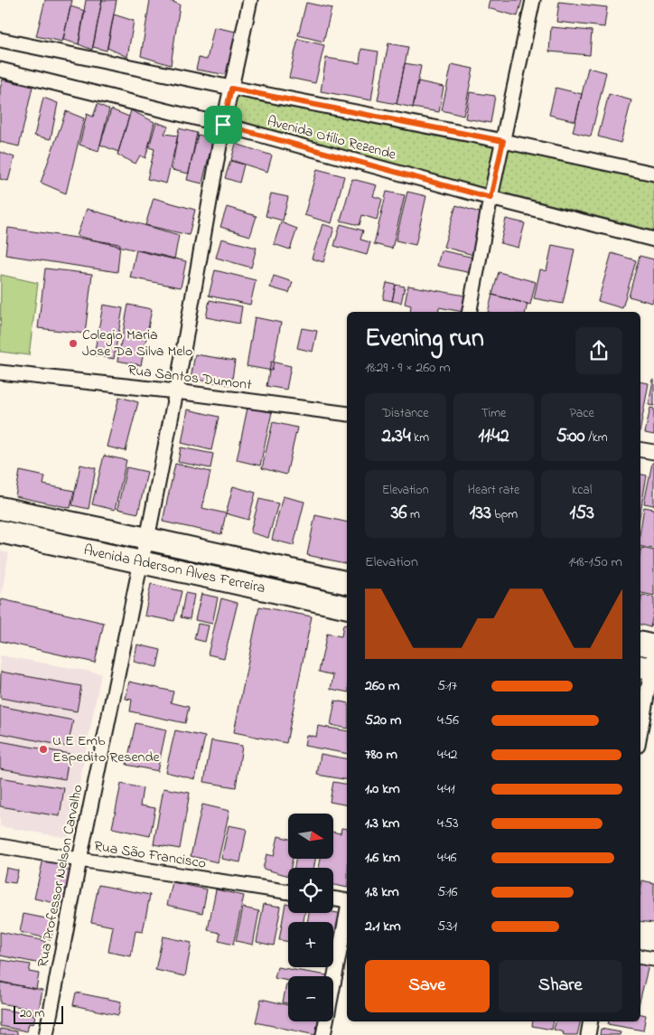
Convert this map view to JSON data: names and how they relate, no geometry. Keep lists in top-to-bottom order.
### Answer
{
  "streets": {
    "main road": ["Avenida Aderson Alves Ferreira"],
    "street": [
      "Avenida Otílio Rezende",
      "Rua Santos Dumont",
      "Rua São Francisco",
      "Rua Professor Nelson Carvalho"
    ]
  },
  "crossings": [
    ["Avenida Otílio Rezende", "Rua Professor Nelson Carvalho"],
    ["Rua Santos Dumont", "Rua Professor Nelson Carvalho"],
    ["Avenida Aderson Alves Ferreira", "Rua Professor Nelson Carvalho"],
    ["Rua São Francisco", "Rua Professor Nelson Carvalho"]
  ],
  "places": ["Colegio Maria Jose Da Silva Melo", "U E Emb Espedito Resende"],
  "scale_bar": "20 m",
  "north": "right",
  "page": {
    "heading": ["Evening run", "18:29 · 9 × 260 m"],
    "stats": [
      ["Distance", "2.34 km"],
      ["Time", "11:42"],
      ["Pace", "5:00 /km"],
      ["Elevation", "36 m"],
      ["Heart rate", "133 bpm"],
      ["kcal", "153"]
    ],
    "chart": ["Elevation", "148–150 m"],
    "list": [
      {
        "name": "260 m",
        "note": "5:17"
      },
      {
        "name": "520 m",
        "note": "4:56"
      },
      {
        "name": "780 m",
        "note": "4:42"
      },
      {
        "name": "1.0 km",
        "note": "4:41"
      },
      {
        "name": "1.3 km",
        "note": "4:53"
      },
      {
        "name": "1.6 km",
        "note": "4:46"
      },
      {
        "name": "1.8 km",
        "note": "5:16"
      },
      {
        "name": "2.1 km",
        "note": "5:31"
      }
    ],
    "map_buttons": ["+", "−"],
    "buttons": ["Save", "Share"],
    "scale": "20 m"
  }
}
